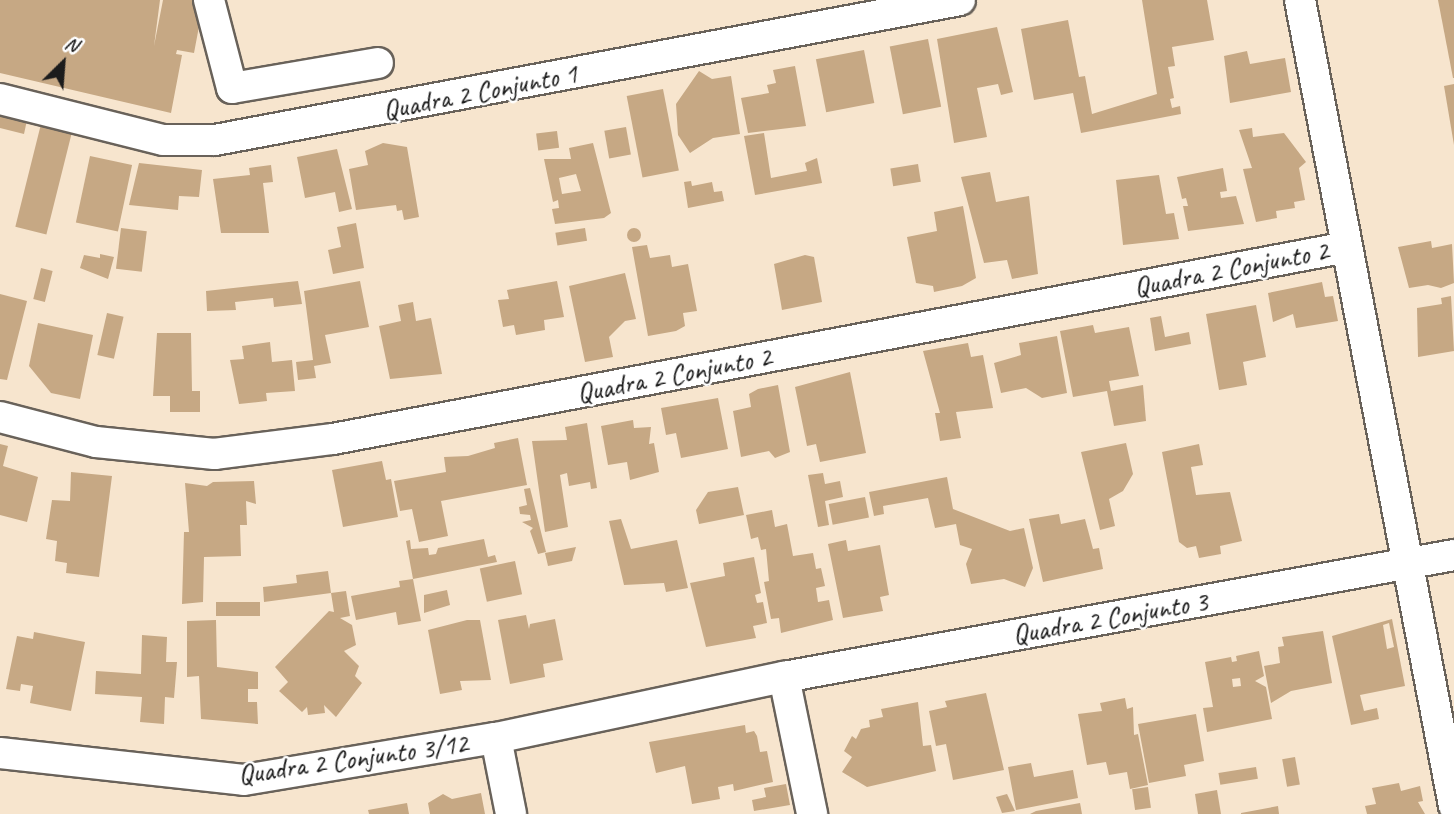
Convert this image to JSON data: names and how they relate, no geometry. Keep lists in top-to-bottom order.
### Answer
{
  "streets": {
    "street": [
      "Quadra 2 Conjunto 1",
      "Quadra 2 Conjunto 2",
      "Quadra 2 Conjunto 3",
      "Quadra 2 Conjunto 3/12"
    ]
  },
  "crossings": [
    ["Quadra 2 Conjunto 3", "Quadra 2 Conjunto 3/12"]
  ],
  "north": "top right"
}
